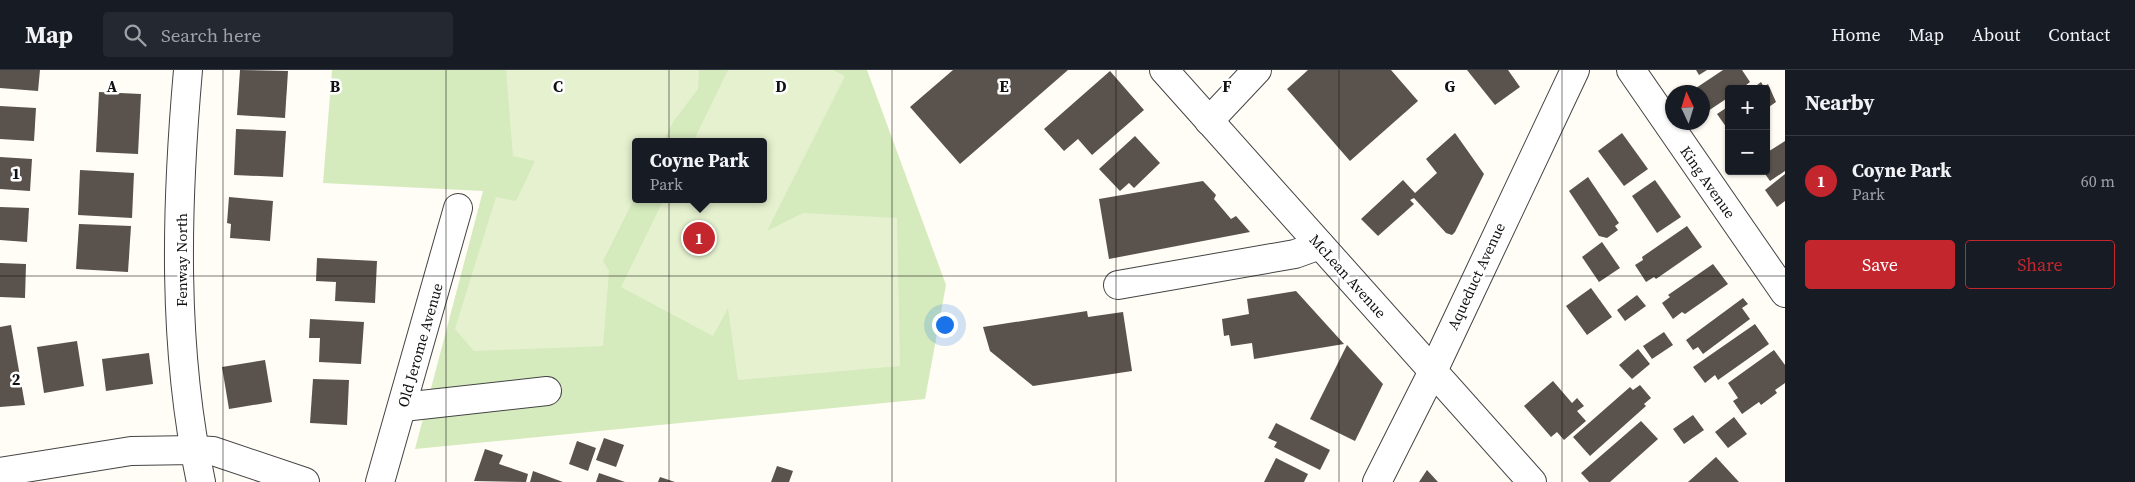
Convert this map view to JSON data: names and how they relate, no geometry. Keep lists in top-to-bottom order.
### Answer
{
  "streets": {
    "street": [
      "King Avenue",
      "Fenway North",
      "McLean Avenue",
      "Aqueduct Avenue",
      "Old Jerome Avenue"
    ]
  },
  "crossings": [
    ["McLean Avenue", "Aqueduct Avenue"]
  ],
  "north": "top",
  "page": {
    "header": "Map",
    "search": "Search here",
    "nav": [
      "Home",
      "Map",
      "About",
      "Contact"
    ],
    "heading": "Nearby",
    "map_buttons": ["+", "−"],
    "list": [
      {
        "mark": "1",
        "name": "Coyne Park",
        "note": "Park",
        "value": "60 m"
      }
    ],
    "popup": ["Coyne Park", "Park"],
    "pins": "1",
    "buttons": ["Save", "Share"]
  },
  "grid": {
    "columns": [
      "A",
      "B",
      "C",
      "D",
      "E",
      "F",
      "G"
    ],
    "rows": ["1", "2"]
  }
}
